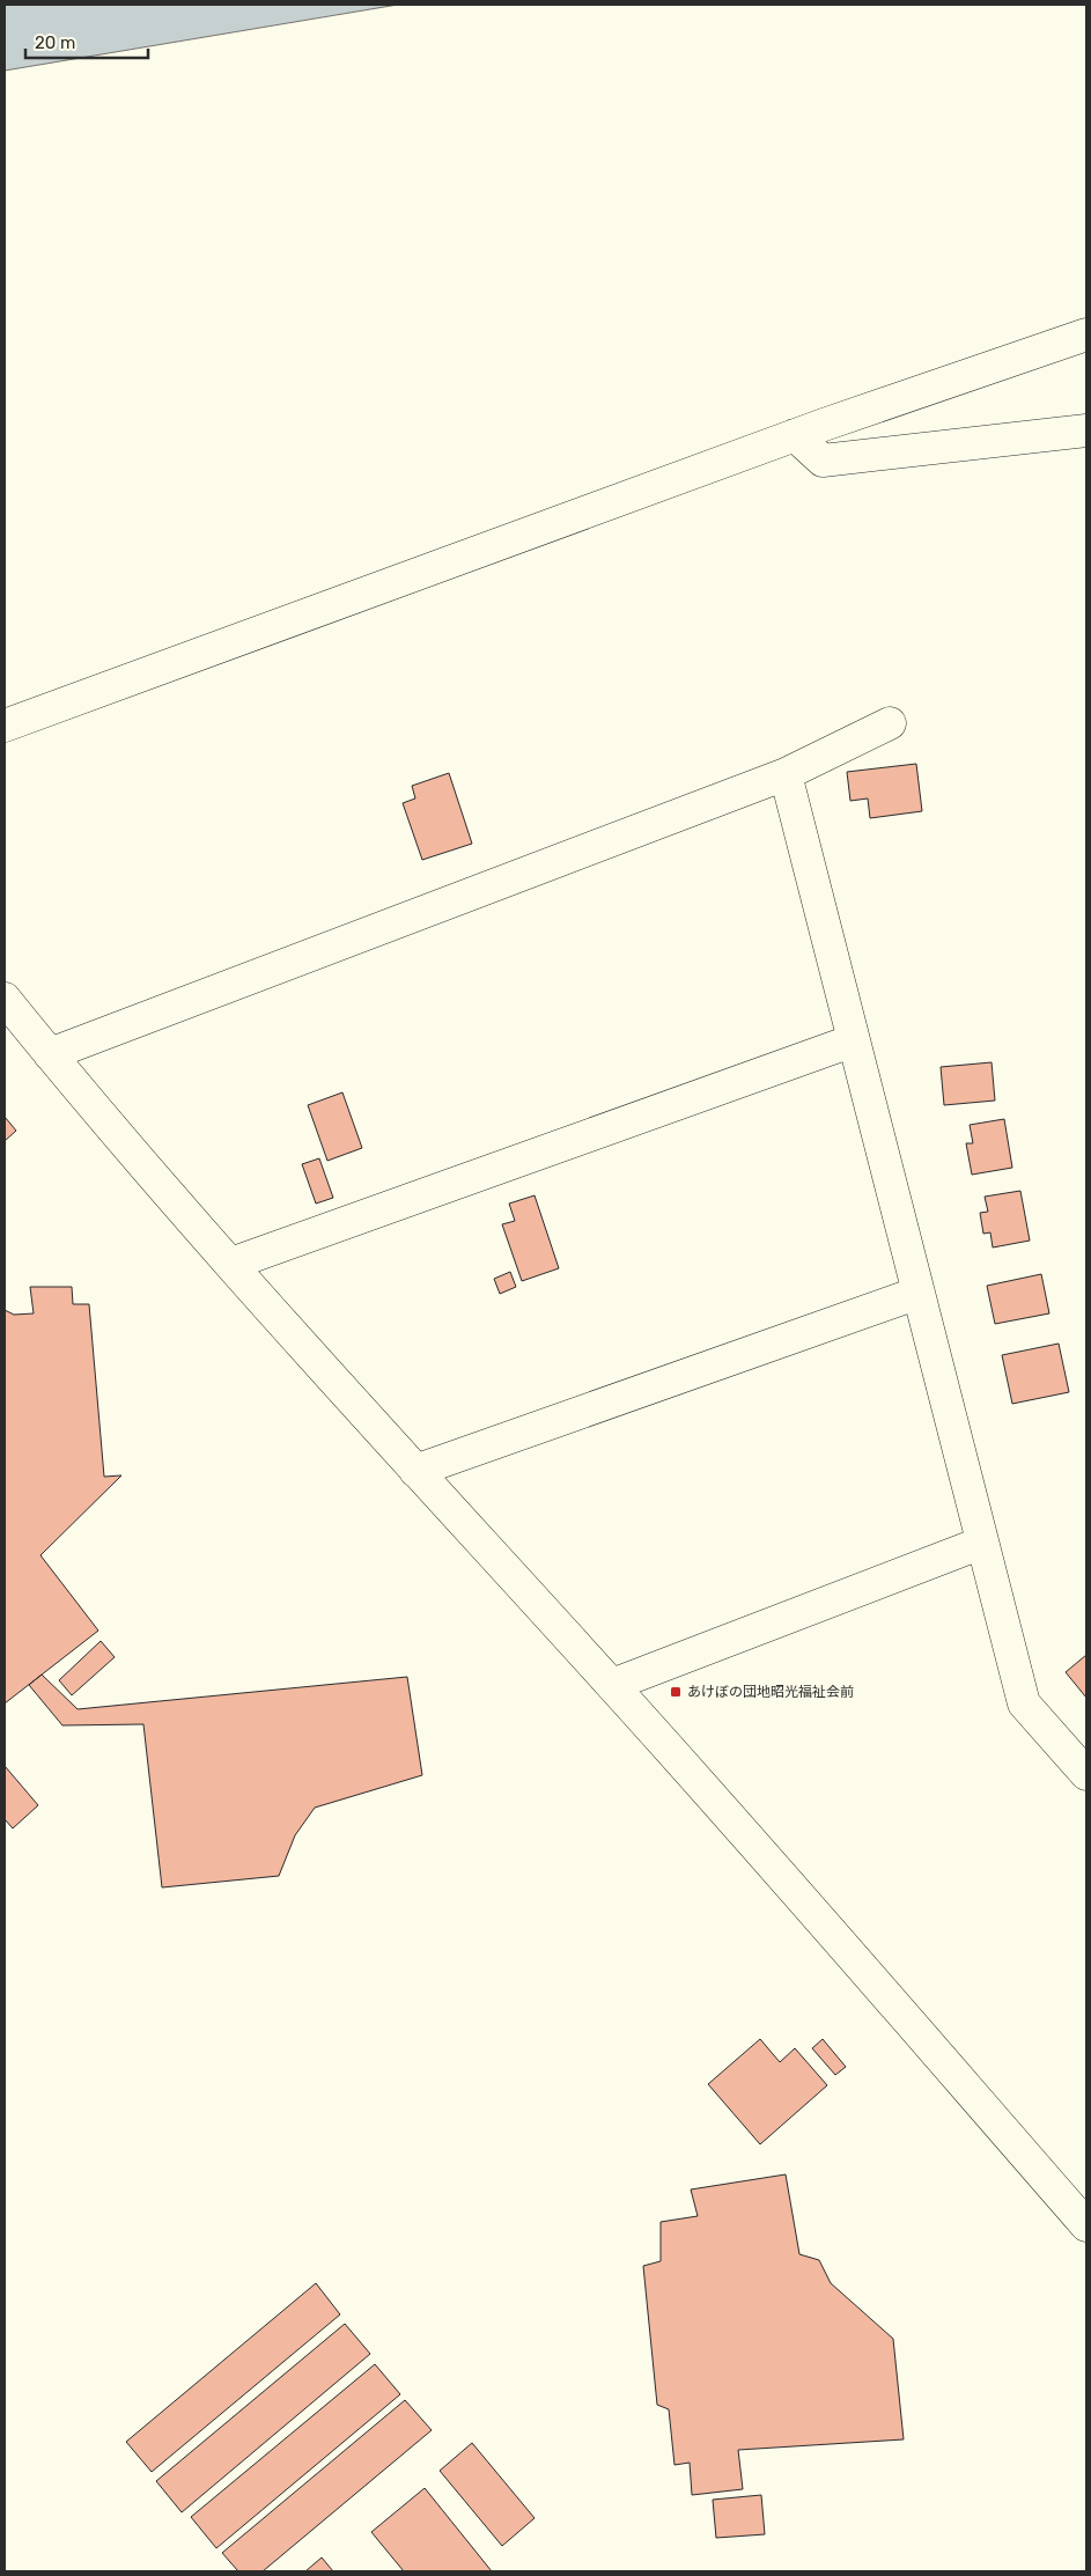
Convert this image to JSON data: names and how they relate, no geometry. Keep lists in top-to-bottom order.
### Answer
{
  "places": {
    "transit": ["あけぼの団地昭光福祉会前"]
  },
  "scale_bar": "20 m"
}
